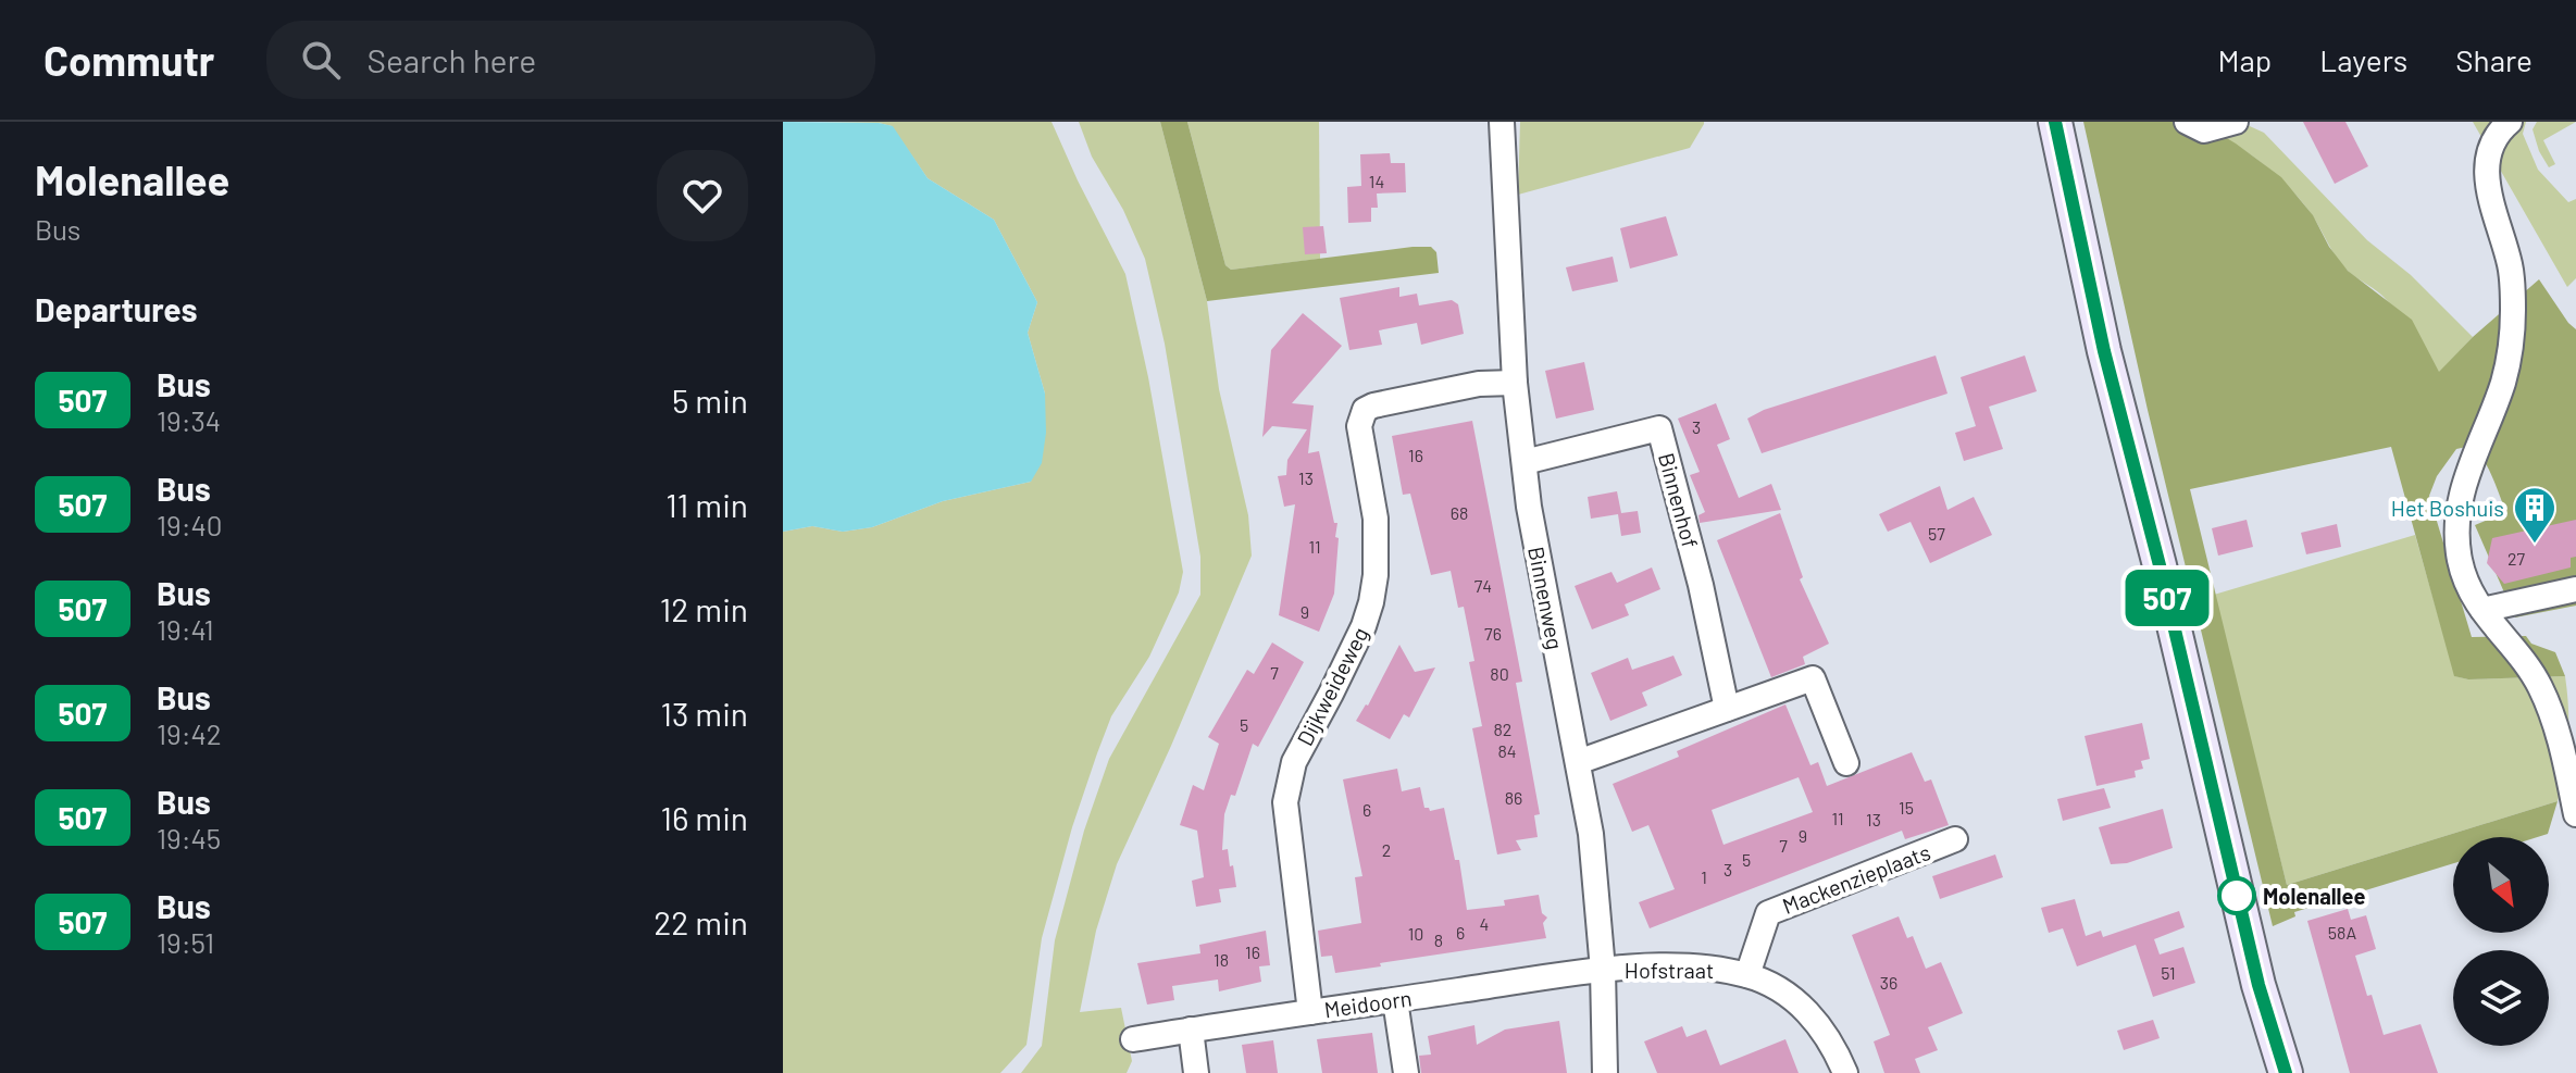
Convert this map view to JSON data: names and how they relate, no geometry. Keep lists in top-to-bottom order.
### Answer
{
  "streets": {
    "street": [
      "Binnenhof",
      "Binnenweg",
      "Dijkweideweg",
      "Mackenzieplaats",
      "Hofstraat",
      "Meidoorn"
    ]
  },
  "crossings": [
    ["Binnenhof", "Binnenweg"],
    ["Binnenweg", "Dijkweideweg"],
    ["Binnenweg", "Hofstraat"],
    ["Binnenweg", "Meidoorn"],
    ["Dijkweideweg", "Meidoorn"],
    ["Mackenzieplaats", "Hofstraat"],
    ["Hofstraat", "Meidoorn"]
  ],
  "places": {
    "building": ["Het Boshuis"],
    "other": ["Molenallee"]
  },
  "lines": ["bus line 507"],
  "house_numbers": [
    "14",
    "3",
    "16",
    "13",
    "68",
    "57",
    "11",
    "27",
    "74",
    "9",
    "76",
    "7",
    "80",
    "5",
    "82",
    "84",
    "86",
    "15",
    "6",
    "11",
    "13",
    "9",
    "7",
    "2",
    "5",
    "3",
    "1",
    "4",
    "6",
    "58A",
    "10",
    "8",
    "16",
    "18",
    "51",
    "36"
  ],
  "north": "bottom right",
  "page": {
    "header": "Commutr",
    "search": "Search here",
    "nav": ["Map", "Layers", "Share"],
    "heading": [
      ["Molenallee", "Bus"],
      "Departures"
    ],
    "on_map": "507",
    "list": [
      {
        "mark": "507",
        "name": "Bus",
        "note": "19:34",
        "value": "5 min"
      },
      {
        "mark": "507",
        "name": "Bus",
        "note": "19:40",
        "value": "11 min"
      },
      {
        "mark": "507",
        "name": "Bus",
        "note": "19:41",
        "value": "12 min"
      },
      {
        "mark": "507",
        "name": "Bus",
        "note": "19:42",
        "value": "13 min"
      },
      {
        "mark": "507",
        "name": "Bus",
        "note": "19:45",
        "value": "16 min"
      },
      {
        "mark": "507",
        "name": "Bus",
        "note": "19:51",
        "value": "22 min"
      }
    ]
  }
}
